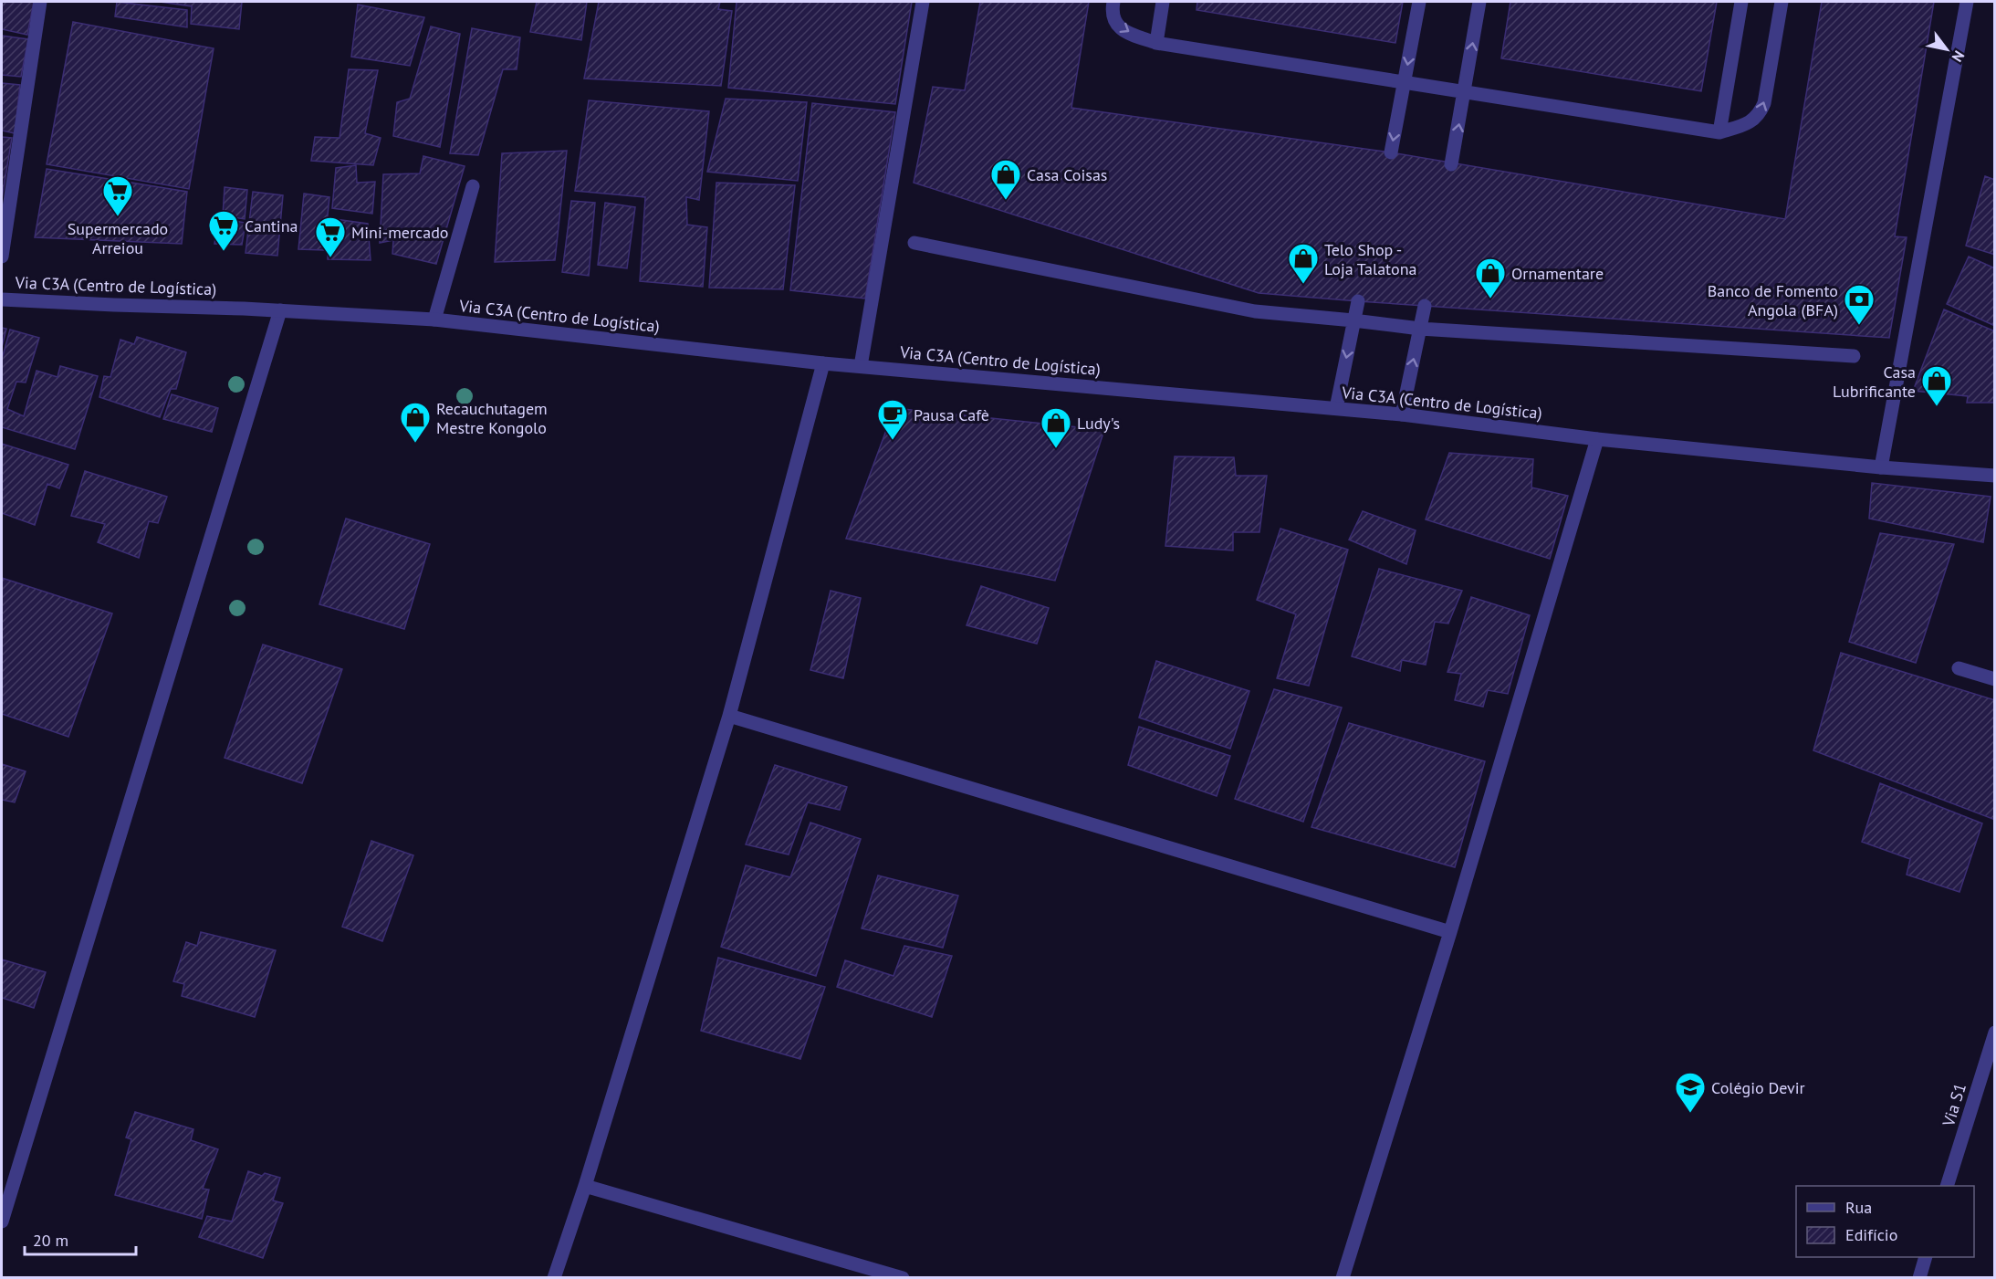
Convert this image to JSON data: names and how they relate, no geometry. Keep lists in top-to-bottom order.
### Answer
{
  "streets": {
    "street": ["Via C3A (Centro de Logística)", "Via S1"]
  },
  "places": {
    "shop": [
      "Casa Coisas",
      "Telo Shop - Loja Talatona",
      "Ornamentare",
      "Casa Lubrificante",
      "Recauchutagem Mestre Kongolo",
      "Ludy's"
    ],
    "supermarket": ["Supermercado Arreiou", "Cantina", "Mini-mercado"],
    "bank": ["Banco de Fomento Angola (BFA)"],
    "cafe": ["Pausa Cafè"],
    "school or university": ["Colégio Devir"]
  },
  "legend": ["Rua", "Edifício"],
  "scale_bar": "20 m",
  "north": "bottom right"
}
